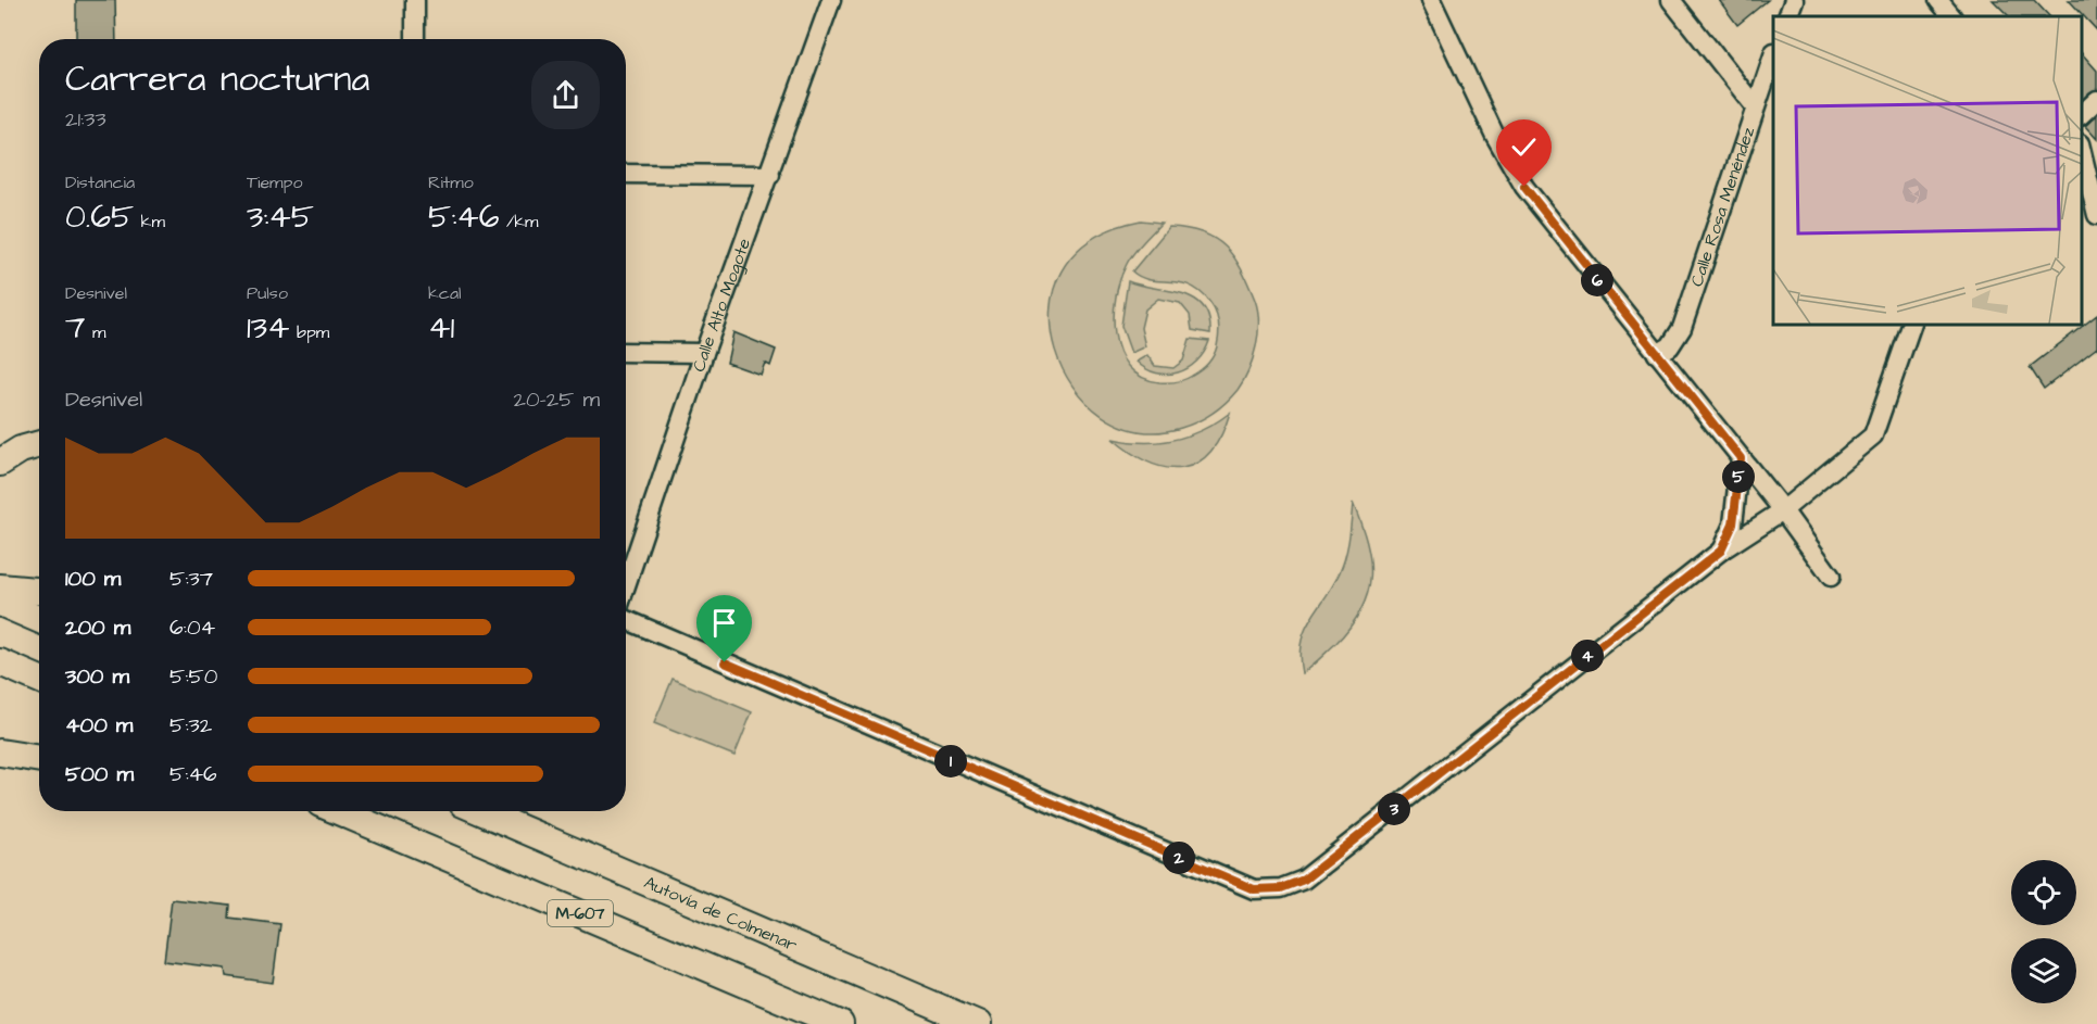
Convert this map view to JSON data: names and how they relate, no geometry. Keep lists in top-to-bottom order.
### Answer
{
  "streets": {
    "highway": ["M-607", "Autovía de Colmenar"],
    "street": ["Calle Rosa Menéndez", "Calle Alto Mogote"]
  },
  "page": {
    "heading": ["Carrera nocturna", "21:33"],
    "stats": [
      ["Distancia", "0.65 km"],
      ["Tiempo", "3:45"],
      ["Ritmo", "5:46 /km"],
      ["Desnivel", "7 m"],
      ["Pulso", "134 bpm"],
      ["kcal", "41"]
    ],
    "pins": [
      "6",
      "5",
      "4",
      "1",
      "3",
      "2"
    ],
    "chart": ["Desnivel", "20–25 m"],
    "list": [
      {
        "name": "100 m",
        "note": "5:37"
      },
      {
        "name": "200 m",
        "note": "6:04"
      },
      {
        "name": "300 m",
        "note": "5:50"
      },
      {
        "name": "400 m",
        "note": "5:32"
      },
      {
        "name": "500 m",
        "note": "5:46"
      }
    ]
  }
}
